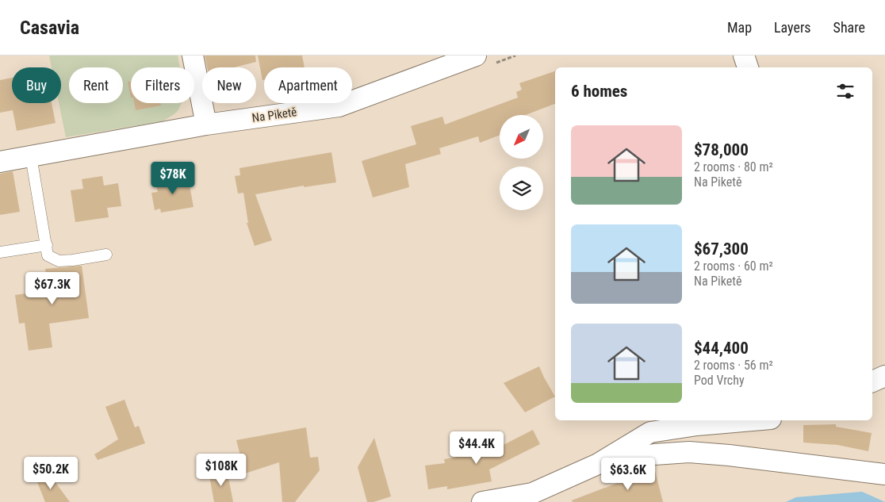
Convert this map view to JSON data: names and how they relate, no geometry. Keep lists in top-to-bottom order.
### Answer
{
  "streets": {
    "street": ["Na Piketě"]
  },
  "north": "bottom left",
  "page": {
    "header": "Casavia",
    "nav": ["Map", "Layers", "Share"],
    "chip": [
      "Buy",
      "Rent",
      "Filters",
      "New",
      "Apartment"
    ],
    "heading": "6 homes",
    "list": [
      {
        "name": "$78,000",
        "note": "2 rooms · 80 m² · Na Piketě"
      },
      {
        "name": "$67,300",
        "note": "2 rooms · 60 m² · Na Piketě"
      },
      {
        "name": "$44,400",
        "note": "2 rooms · 56 m² · Pod Vrchy"
      }
    ],
    "price": [
      "$78K",
      "$67.3K",
      "$44.4K",
      "$108K",
      "$50.2K",
      "$63.6K"
    ]
  }
}
